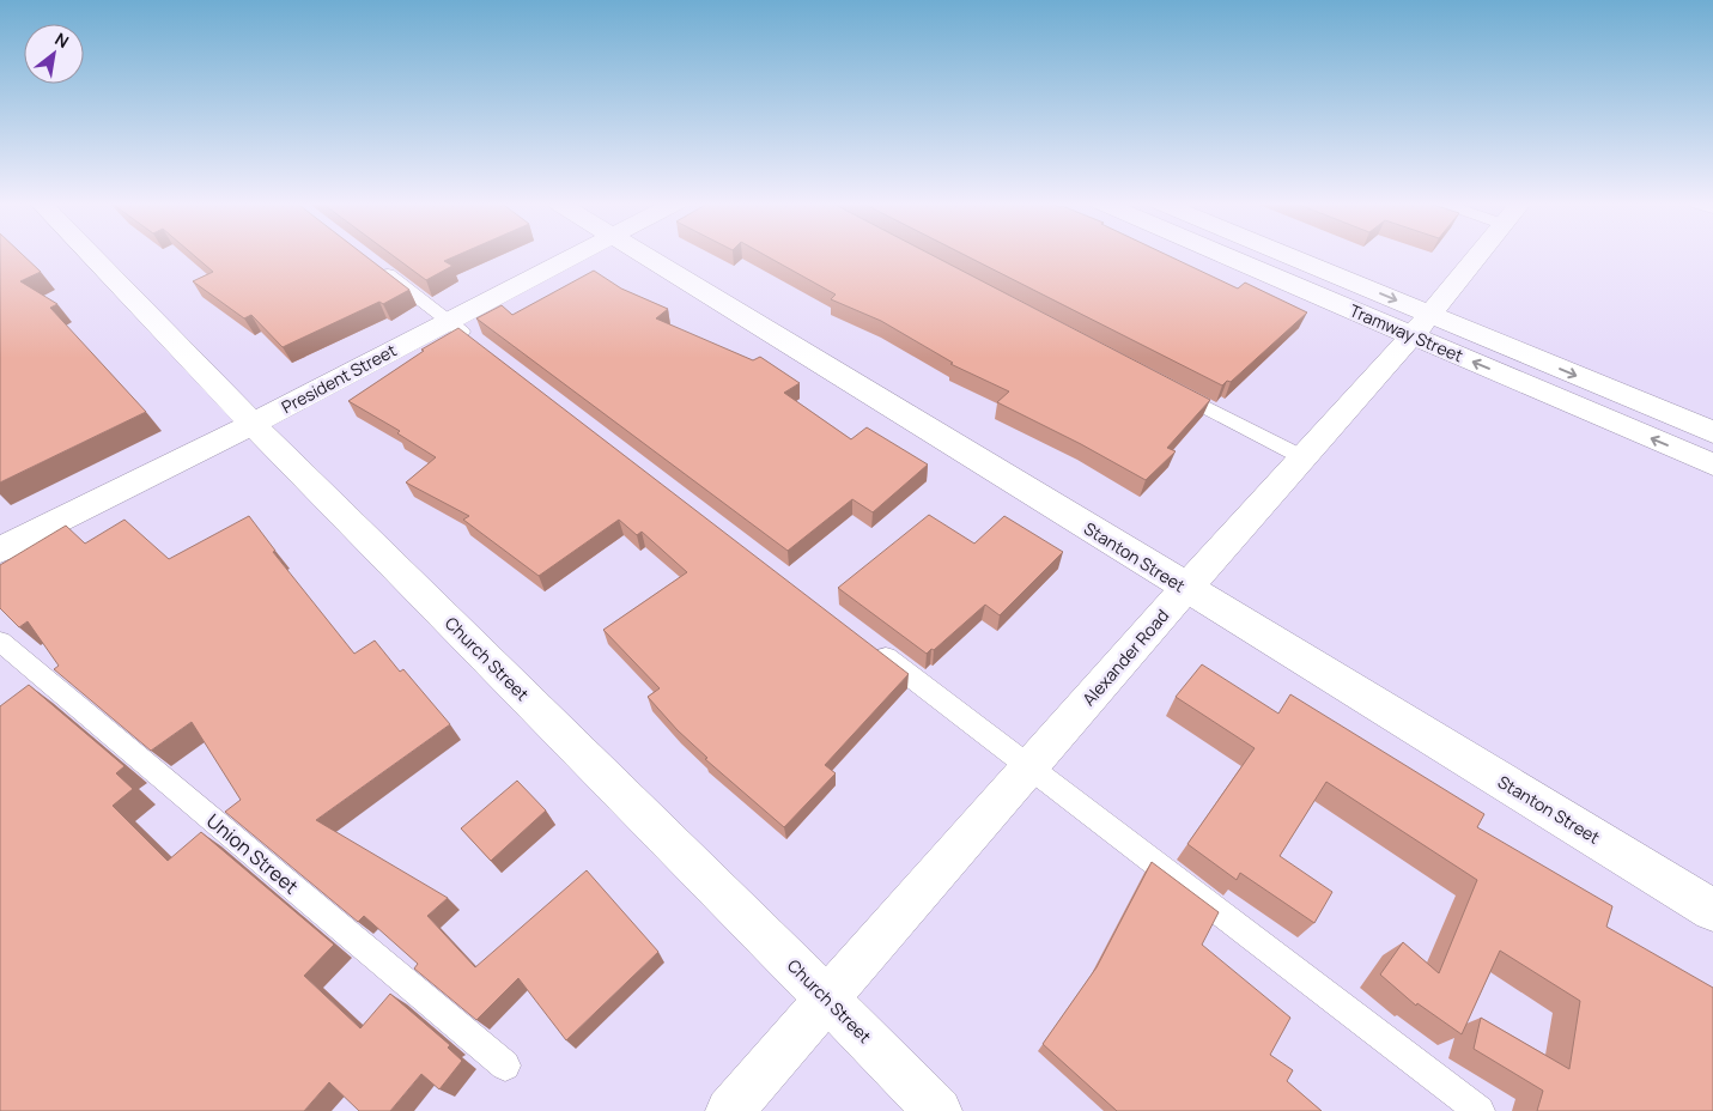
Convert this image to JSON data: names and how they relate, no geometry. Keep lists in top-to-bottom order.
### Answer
{
  "streets": {
    "street": [
      "Tramway Street",
      "President Street",
      "Stanton Street",
      "Alexander Road",
      "Church Street"
    ],
    "lane": ["Union Street"]
  },
  "crossings": [
    ["Tramway Street", "Alexander Road"],
    ["President Street", "Church Street"],
    ["Stanton Street", "Alexander Road"],
    ["Alexander Road", "Church Street"]
  ],
  "north": "top right"
}
